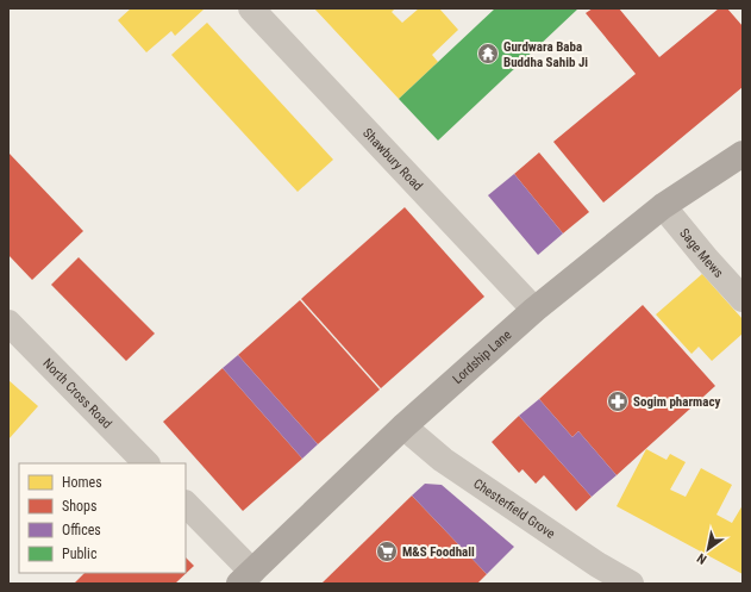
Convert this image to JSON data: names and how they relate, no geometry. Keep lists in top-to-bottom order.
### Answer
{
  "streets": {
    "main road": ["Lordship Lane"],
    "street": [
      "Shawbury Road",
      "Sage Mews",
      "North Cross Road",
      "Chesterfield Grove"
    ]
  },
  "crossings": [
    ["Shawbury Road", "Lordship Lane"],
    ["Sage Mews", "Lordship Lane"],
    ["Lordship Lane", "Chesterfield Grove"]
  ],
  "places": {
    "temple": ["Gurdwara Baba Buddha Sahib Ji"],
    "pharmacy": ["Sogim pharmacy"],
    "supermarket": ["M&S Foodhall"]
  },
  "legend": [
    "Homes",
    "Shops",
    "Offices",
    "Public"
  ],
  "north": "bottom left"
}
